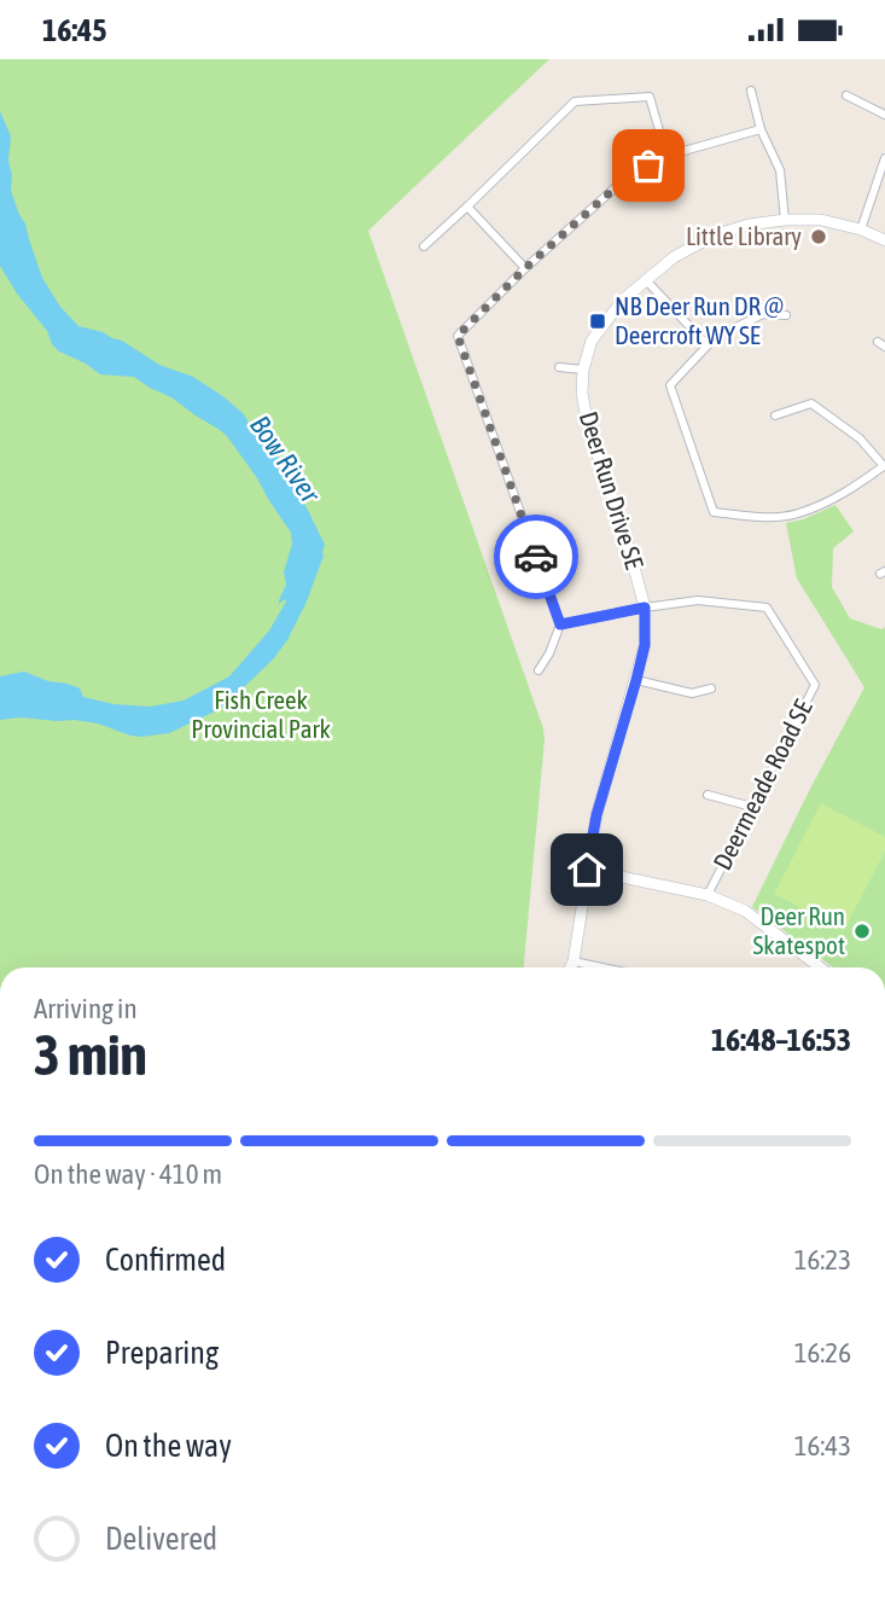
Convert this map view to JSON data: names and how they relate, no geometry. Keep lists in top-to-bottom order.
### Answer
{
  "streets": {
    "street": ["Deer Run Drive SE", "Deermeade Road SE"]
  },
  "crossings": [
    ["Deer Run Drive SE", "Deermeade Road SE"]
  ],
  "water": ["Bow River"],
  "parks": ["Fish Creek Provincial Park"],
  "places": {
    "other": ["Little Library", "Deer Run Skatespot"],
    "transit": ["NB Deer Run DR @ Deercroft WY SE"]
  },
  "page": {
    "status": "16:45",
    "heading": ["3 min", "Arriving in", "16:48–16:53"],
    "bar": "On the way · 410 m",
    "list": [
      ["Confirmed", "16:23"],
      ["Preparing", "16:26"],
      ["On the way", "16:43"],
      "Delivered"
    ]
  }
}
